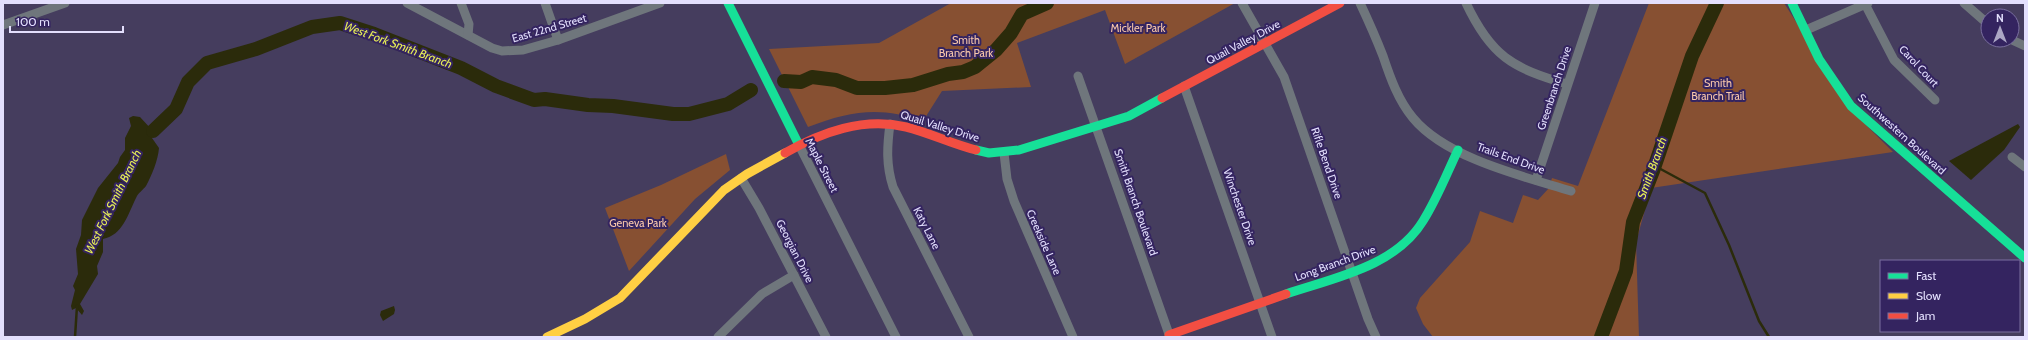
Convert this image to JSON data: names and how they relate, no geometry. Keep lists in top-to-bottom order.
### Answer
{
  "streets": {
    "street": [
      "East 22nd Street",
      "Quail Valley Drive",
      "Carol Court",
      "Greenbranch Drive",
      "Southwestern Boulevard",
      "Trails End Drive",
      "Rifle Bend Drive",
      "Maple Street",
      "Smith Branch Boulevard",
      "Winchester Drive",
      "Katy Lane",
      "Creekside Lane",
      "Georgian Drive",
      "Long Branch Drive"
    ]
  },
  "crossings": [
    ["Quail Valley Drive", "Rifle Bend Drive"],
    ["Quail Valley Drive", "Maple Street"],
    ["Quail Valley Drive", "Smith Branch Boulevard"],
    ["Quail Valley Drive", "Winchester Drive"],
    ["Quail Valley Drive", "Katy Lane"],
    ["Quail Valley Drive", "Creekside Lane"],
    ["Quail Valley Drive", "Georgian Drive"],
    ["Greenbranch Drive", "Trails End Drive"],
    ["Trails End Drive", "Long Branch Drive"],
    ["Rifle Bend Drive", "Long Branch Drive"],
    ["Smith Branch Boulevard", "Long Branch Drive"],
    ["Winchester Drive", "Long Branch Drive"]
  ],
  "water": ["West Fork Smith Branch", "Smith Branch"],
  "parks": [
    "Mickler Park",
    "Smith Branch Park",
    "Smith Branch Trail",
    "Geneva Park"
  ],
  "legend": ["Fast", "Slow", "Jam"],
  "scale_bar": "100 m",
  "north": "top"
}
